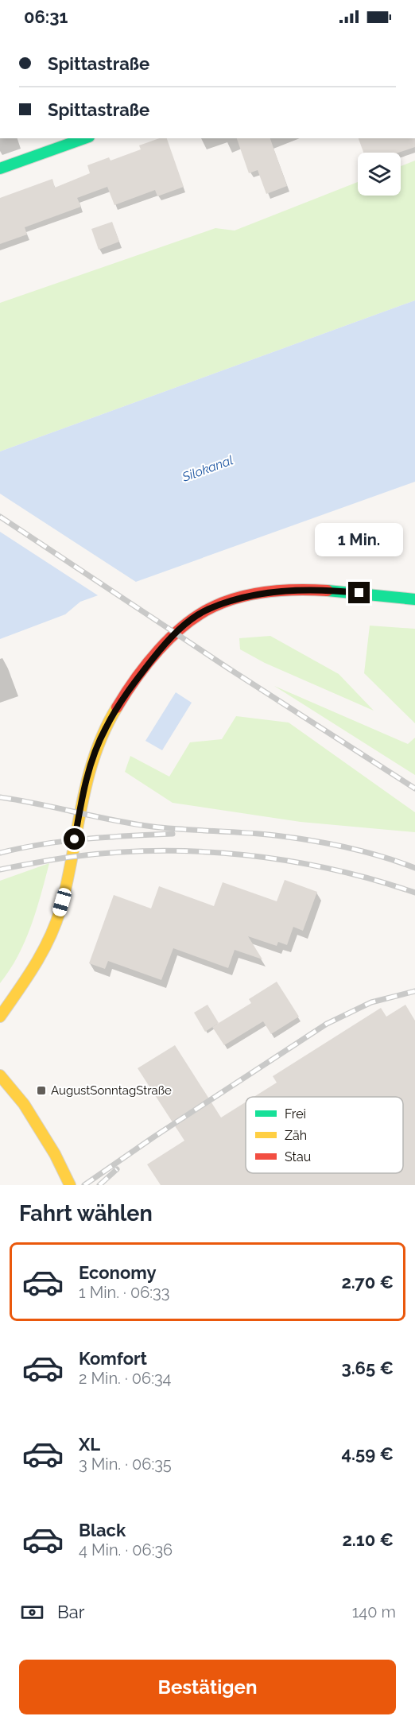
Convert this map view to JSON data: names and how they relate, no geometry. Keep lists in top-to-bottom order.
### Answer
{
  "water": ["Silokanal"],
  "places": {
    "transit": ["AugustSonntagStraße"]
  },
  "legend": ["Frei", "Zäh", "Stau"],
  "page": {
    "status": "06:31",
    "banner": ["Spittastraße", "Spittastraße"],
    "bubble": "1 Min.",
    "heading": "Fahrt wählen",
    "list": [
      {
        "name": "Economy",
        "note": "1 Min. · 06:33",
        "value": "2.70 €"
      },
      {
        "name": "Komfort",
        "note": "2 Min. · 06:34",
        "value": "3.65 €"
      },
      {
        "name": "XL",
        "note": "3 Min. · 06:35",
        "value": "4.59 €"
      },
      {
        "name": "Black",
        "note": "4 Min. · 06:36",
        "value": "2.10 €"
      }
    ],
    "pay": ["Bar", "140 m"],
    "buttons": "Bestätigen"
  }
}
